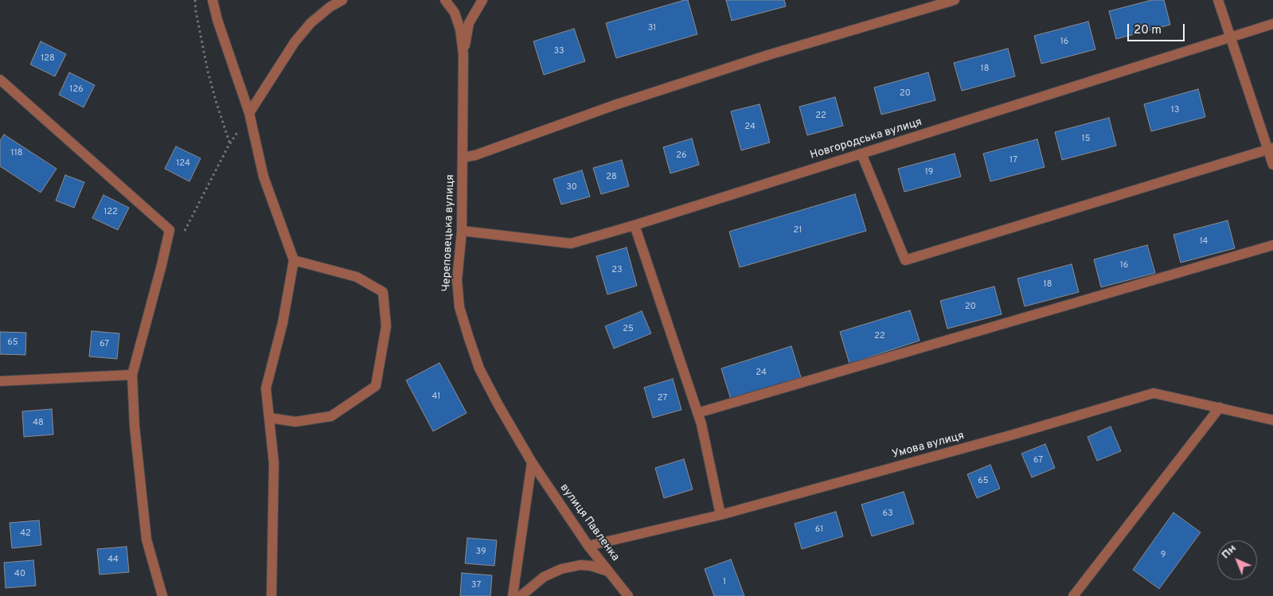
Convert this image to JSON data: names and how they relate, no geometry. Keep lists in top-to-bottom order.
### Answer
{
  "streets": {
    "street": [
      "Новгородська вулиця",
      "Череповецька вулиця",
      "Умова вулиця",
      "вулиця Павленка"
    ]
  },
  "crossings": [
    ["Новгородська вулиця", "Череповецька вулиця"],
    ["Череповецька вулиця", "вулиця Павленка"],
    ["Умова вулиця", "вулиця Павленка"]
  ],
  "house_numbers": [
    "31",
    "16",
    "33",
    "128",
    "18",
    "126",
    "20",
    "13",
    "22",
    "24",
    "15",
    "118",
    "26",
    "17",
    "124",
    "19",
    "28",
    "30",
    "122",
    "21",
    "14",
    "16",
    "23",
    "18",
    "20",
    "25",
    "22",
    "65",
    "67",
    "24",
    "41",
    "27",
    "48",
    "67",
    "65",
    "63",
    "61",
    "42",
    "39",
    "9",
    "44",
    "40",
    "1",
    "37"
  ],
  "scale_bar": "20 m",
  "north": "top left"
}
